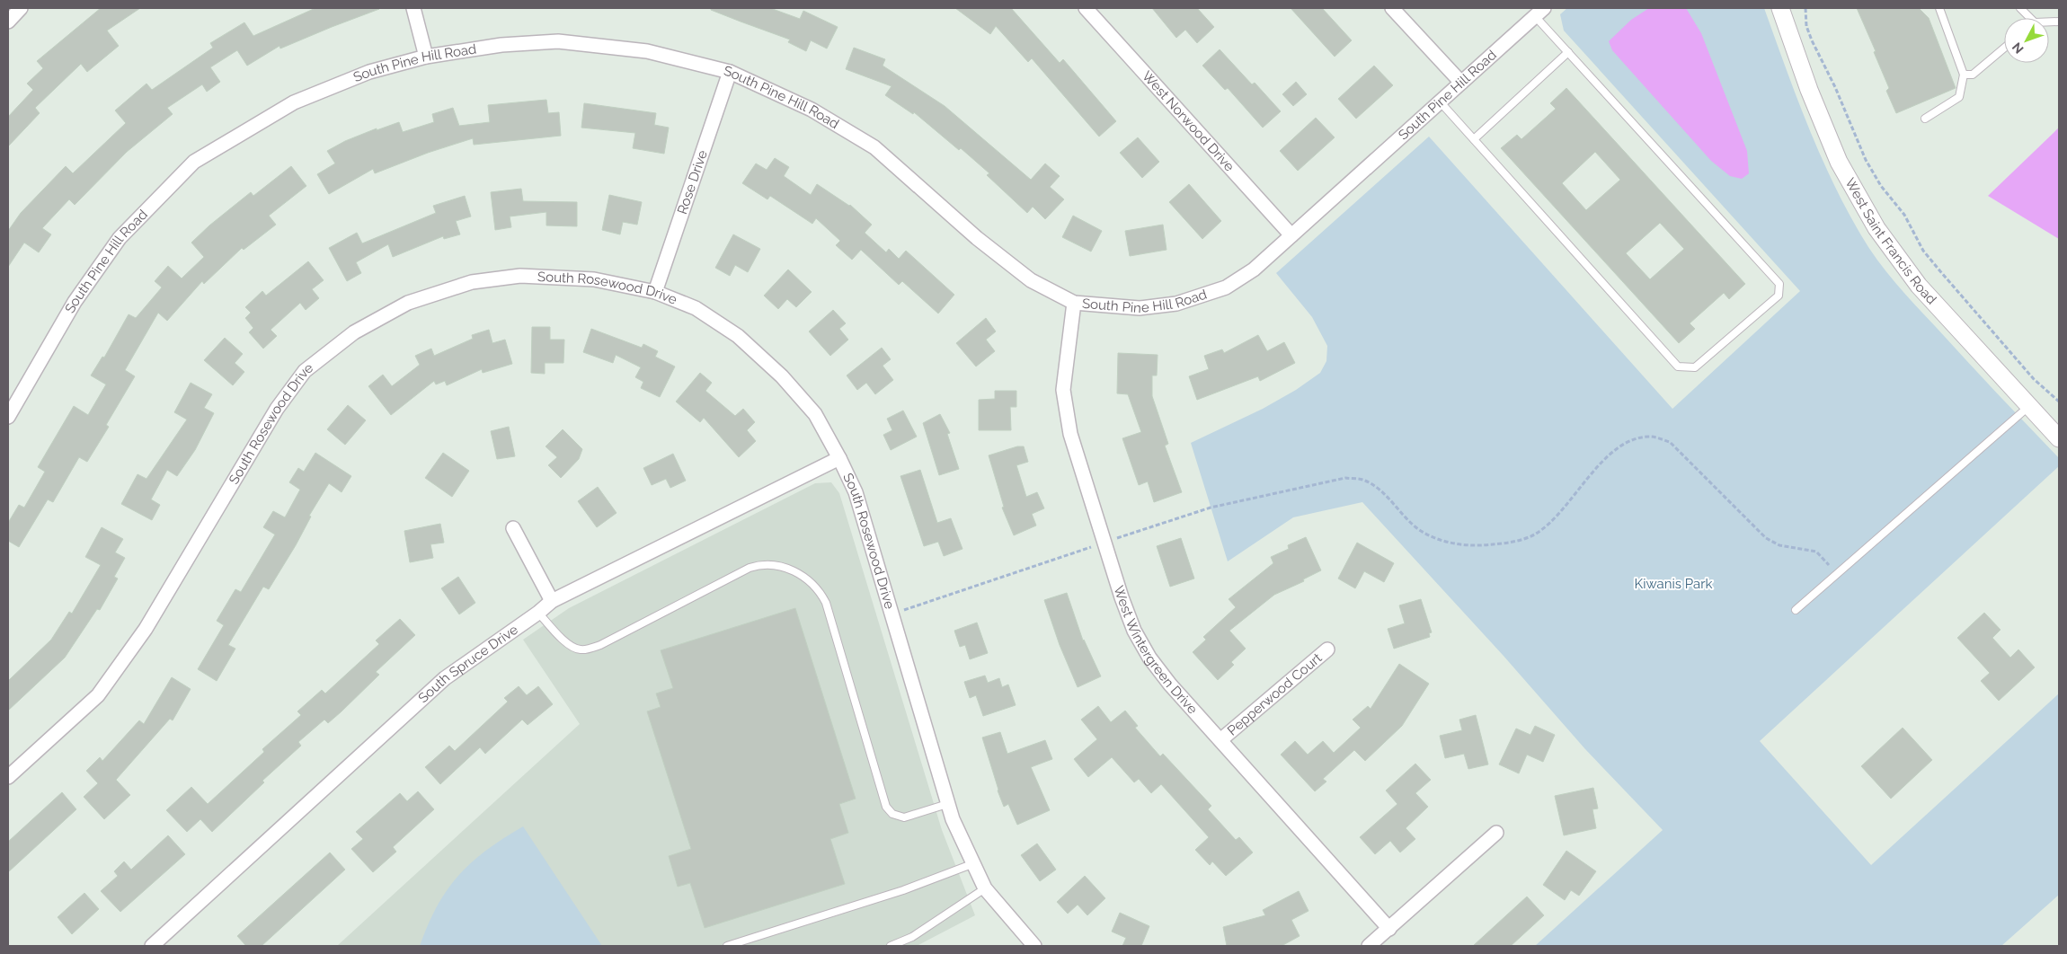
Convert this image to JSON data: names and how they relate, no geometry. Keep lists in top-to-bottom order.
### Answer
{
  "streets": {
    "street": [
      "South Pine Hill Road",
      "West Norwood Drive",
      "Rose Drive",
      "West Saint Francis Road",
      "South Rosewood Drive",
      "West Wintergreen Drive",
      "South Spruce Drive",
      "Pepperwood Court"
    ]
  },
  "crossings": [
    ["South Pine Hill Road", "West Norwood Drive"],
    ["South Pine Hill Road", "Rose Drive"],
    ["South Pine Hill Road", "West Wintergreen Drive"],
    ["Rose Drive", "South Rosewood Drive"],
    ["South Rosewood Drive", "South Spruce Drive"],
    ["West Wintergreen Drive", "Pepperwood Court"]
  ],
  "parks": ["Kiwanis Park"],
  "north": "bottom left"
}
